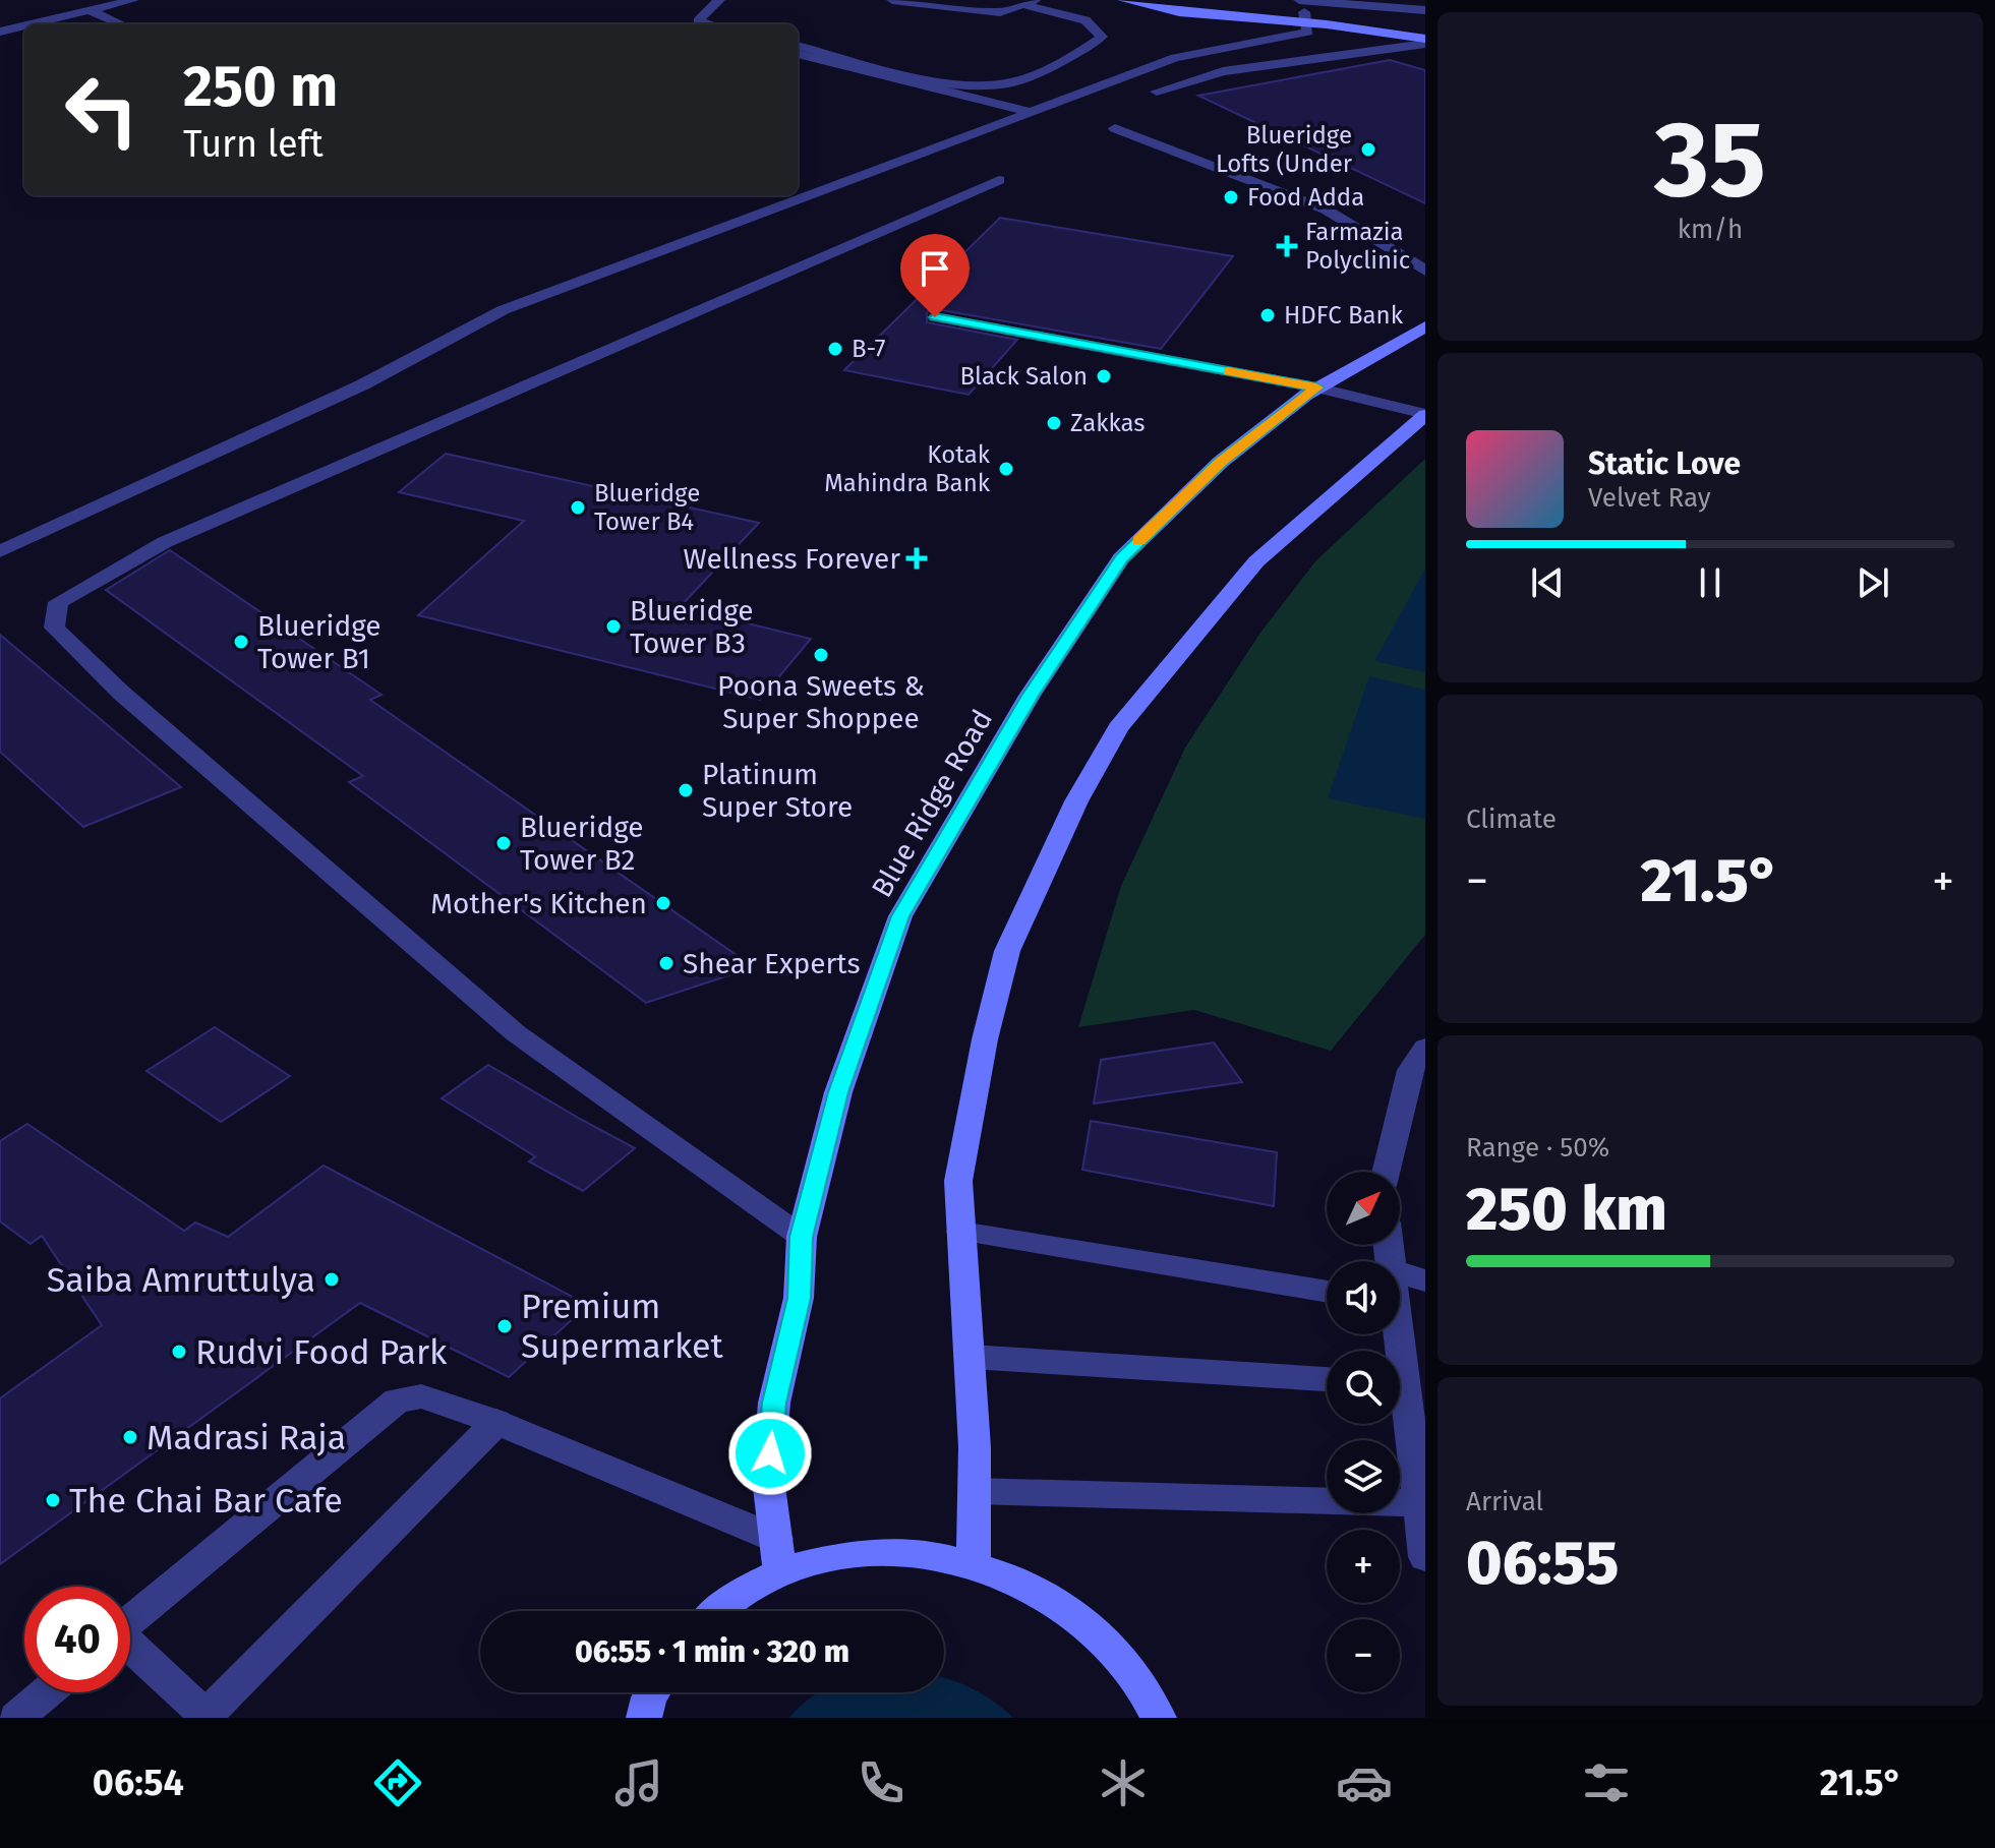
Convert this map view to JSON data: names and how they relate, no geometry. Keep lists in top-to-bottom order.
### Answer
{
  "streets": {
    "street": ["Blue Ridge Road"]
  },
  "places": {
    "other": [
      "Blueridge Lofts (Under",
      "Food Adda",
      "HDFC Bank",
      "B-7",
      "Black Salon",
      "Zakkas",
      "Kotak Mahindra Bank",
      "Blueridge Tower B4",
      "Blueridge Tower B3",
      "Blueridge Tower B1",
      "Poona Sweets & Super Shoppee",
      "Platinum Super Store",
      "Blueridge Tower B2",
      "Mother's Kitchen",
      "Shear Experts",
      "Saiba Amruttulya",
      "Premium Supermarket",
      "Rudvi Food Park",
      "Madrasi Raja",
      "The Chai Bar Cafe"
    ],
    "health": ["Farmazia Polyclinic", "Wellness Forever"]
  },
  "north": "top right",
  "page": {
    "tile": [
      ["35", "km/h"],
      "Climate",
      ["Range · 50%", "250 km"],
      ["Arrival", "06:55"]
    ],
    "turn": ["250 m", "Turn left"],
    "song": ["Static Love", "Velvet Ray"],
    "heat": ["−", "21.5°", "+"],
    "map_buttons": ["+", "−"],
    "limit": "40",
    "trip": "06:55 · 1 min · 320 m",
    "tabs": ["06:54", "21.5°"]
  }
}
